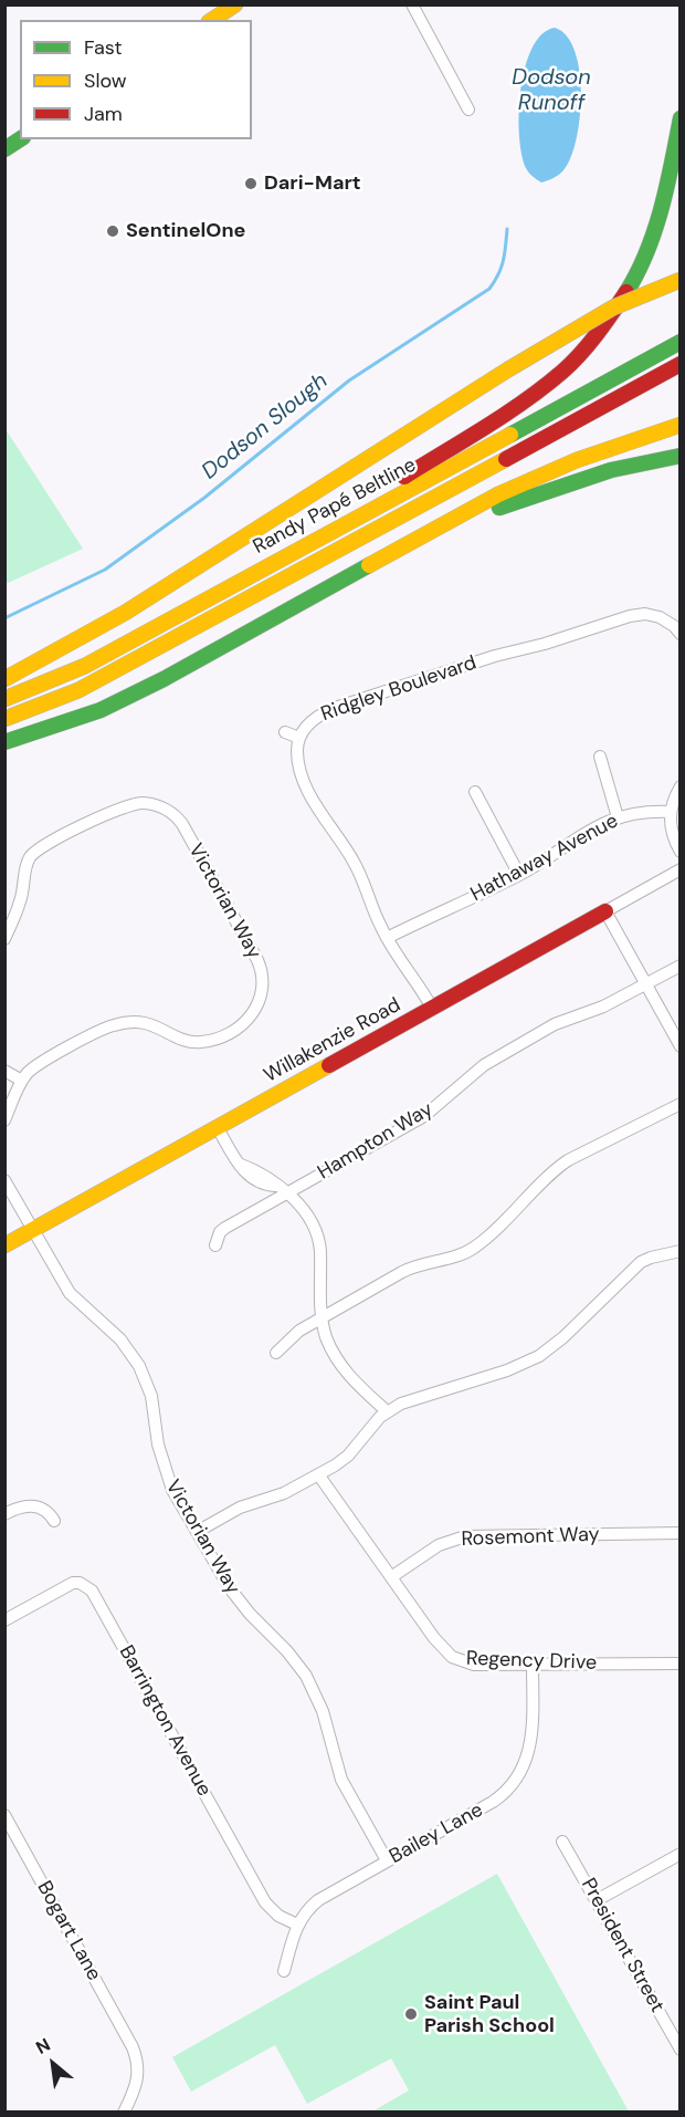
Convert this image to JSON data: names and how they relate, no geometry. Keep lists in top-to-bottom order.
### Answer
{
  "streets": {
    "main road": ["Randy Papé Beltline", "Willakenzie Road"],
    "street": [
      "Ridgley Boulevard",
      "Hathaway Avenue",
      "Victorian Way",
      "Hampton Way",
      "Rosemont Way",
      "Regency Drive",
      "Barrington Avenue",
      "Bailey Lane",
      "Bogart Lane",
      "President Street"
    ]
  },
  "crossings": [
    ["Ridgley Boulevard", "Hathaway Avenue"],
    ["Ridgley Boulevard", "Willakenzie Road"],
    ["Victorian Way", "Willakenzie Road"],
    ["Victorian Way", "Bailey Lane"],
    ["Rosemont Way", "Regency Drive"],
    ["Regency Drive", "Bailey Lane"],
    ["Barrington Avenue", "Bailey Lane"]
  ],
  "water": ["Dodson Runoff", "Dodson Slough"],
  "places": ["Dari-Mart", "SentinelOne", "Saint Paul Parish School"],
  "legend": ["Fast", "Slow", "Jam"],
  "north": "top left"
}
